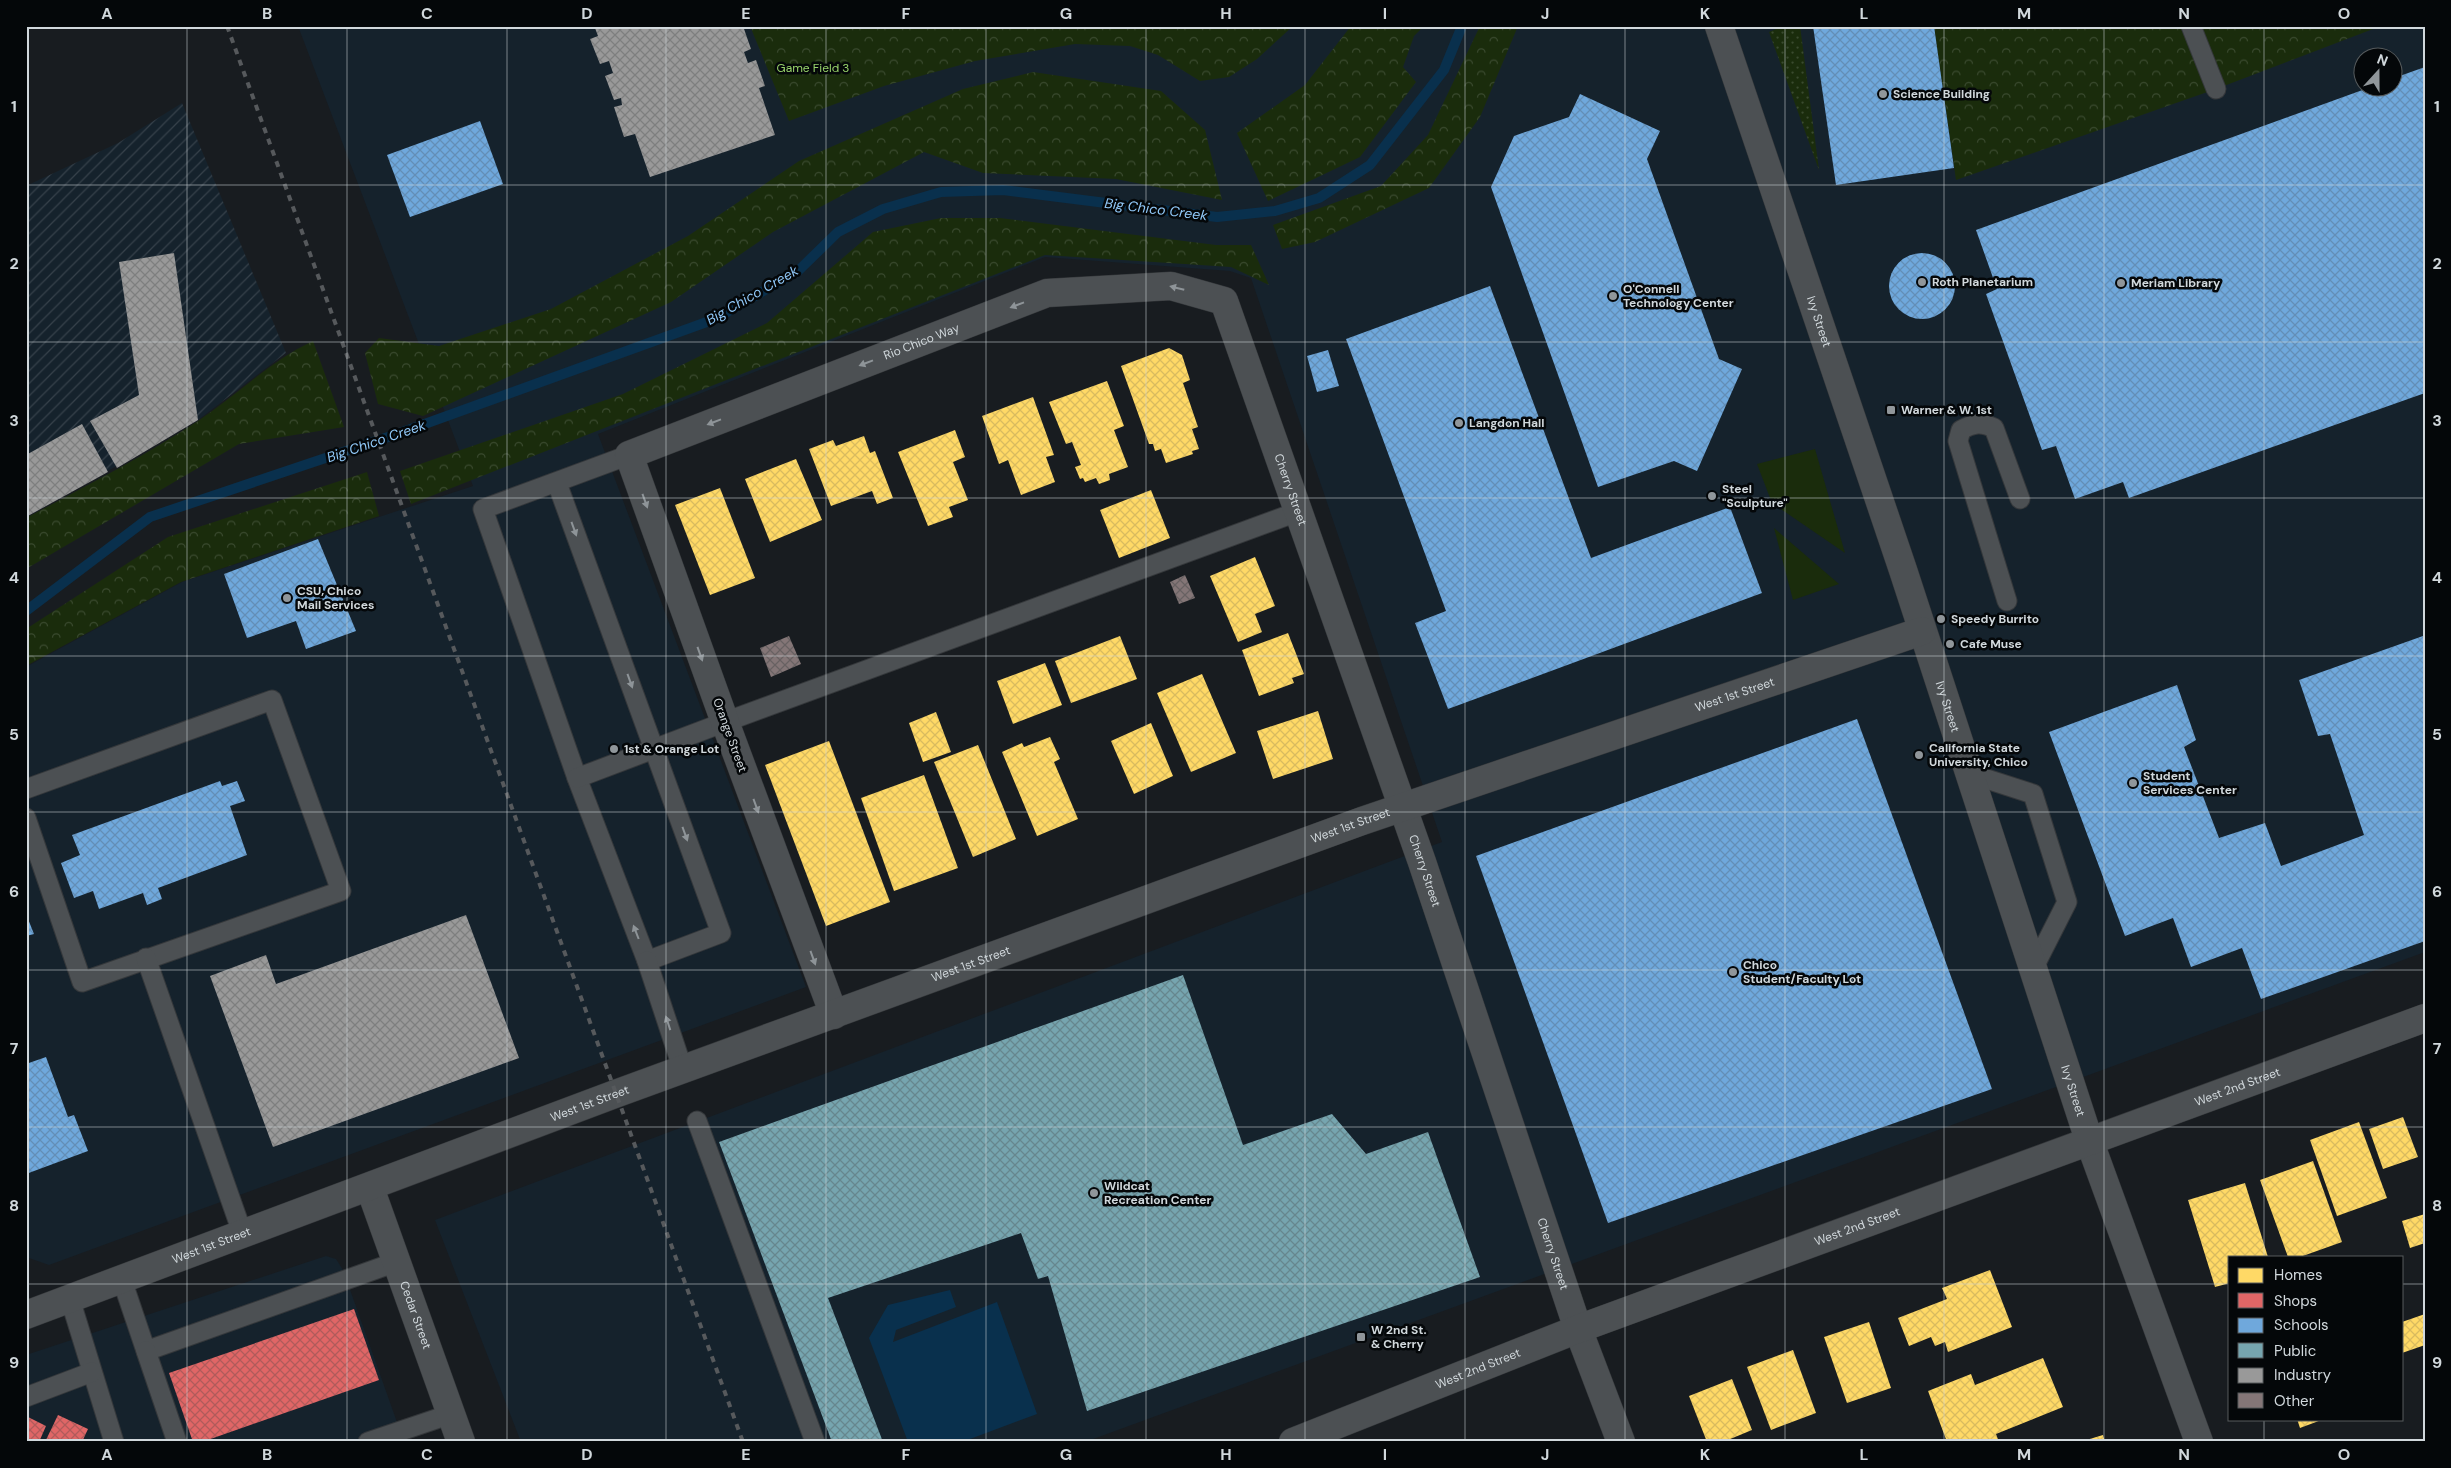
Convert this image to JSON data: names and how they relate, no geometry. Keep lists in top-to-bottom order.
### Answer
{
  "streets": {
    "street": [
      "Ivy Street",
      "Rio Chico Way",
      "Cherry Street",
      "West 1st Street",
      "Orange Street",
      "West 2nd Street",
      "Cedar Street"
    ]
  },
  "crossings": [
    ["Ivy Street", "West 1st Street"],
    ["Ivy Street", "West 2nd Street"],
    ["Rio Chico Way", "Cherry Street"],
    ["Rio Chico Way", "Orange Street"],
    ["Cherry Street", "West 1st Street"],
    ["Cherry Street", "West 2nd Street"],
    ["West 1st Street", "Orange Street"],
    ["West 1st Street", "Cedar Street"]
  ],
  "one_way": ["Rio Chico Way", "Orange Street"],
  "water": ["Big Chico Creek"],
  "parks": ["Game Field 3"],
  "places": {
    "other": [
      "Science Building",
      "Roth Planetarium",
      "Meriam Library",
      "O'Connell Technology Center",
      "Langdon Hall",
      "Steel \"Sculpture\"",
      "CSU, Chico Mail Services",
      "Speedy Burrito",
      "Cafe Muse",
      "1st & Orange Lot",
      "California State University, Chico",
      "Student Services Center",
      "Chico Student/Faculty Lot",
      "Wildcat Recreation Center"
    ],
    "transit": ["Warner & W. 1st", "W 2nd St. & Cherry"]
  },
  "legend": [
    "Homes",
    "Shops",
    "Schools",
    "Public",
    "Industry",
    "Other"
  ],
  "north": "top",
  "grid": {
    "columns": [
      "A",
      "B",
      "C",
      "D",
      "E",
      "F",
      "G",
      "H",
      "I",
      "J",
      "K",
      "L",
      "M",
      "N",
      "O"
    ],
    "rows": [
      "1",
      "2",
      "3",
      "4",
      "5",
      "6",
      "7",
      "8",
      "9"
    ]
  }
}
